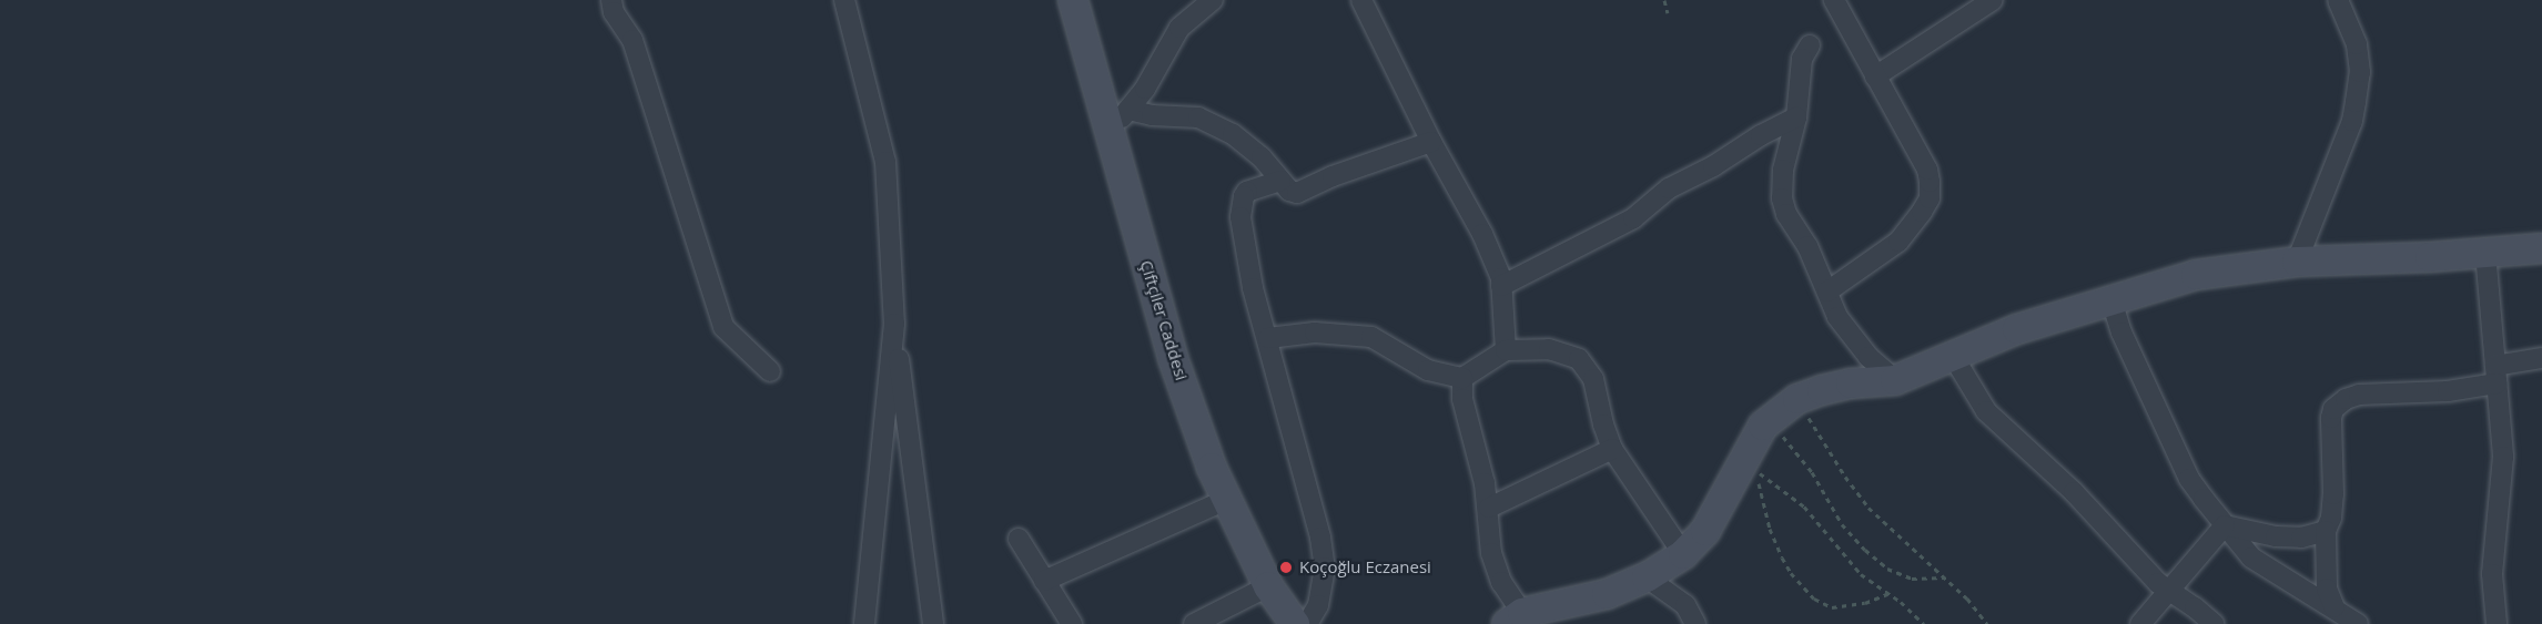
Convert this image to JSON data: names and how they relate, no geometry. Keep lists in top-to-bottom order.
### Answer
{
  "streets": {
    "street": ["Çiftçiler Caddesi"]
  },
  "places": ["Koçoğlu Eczanesi"]
}
